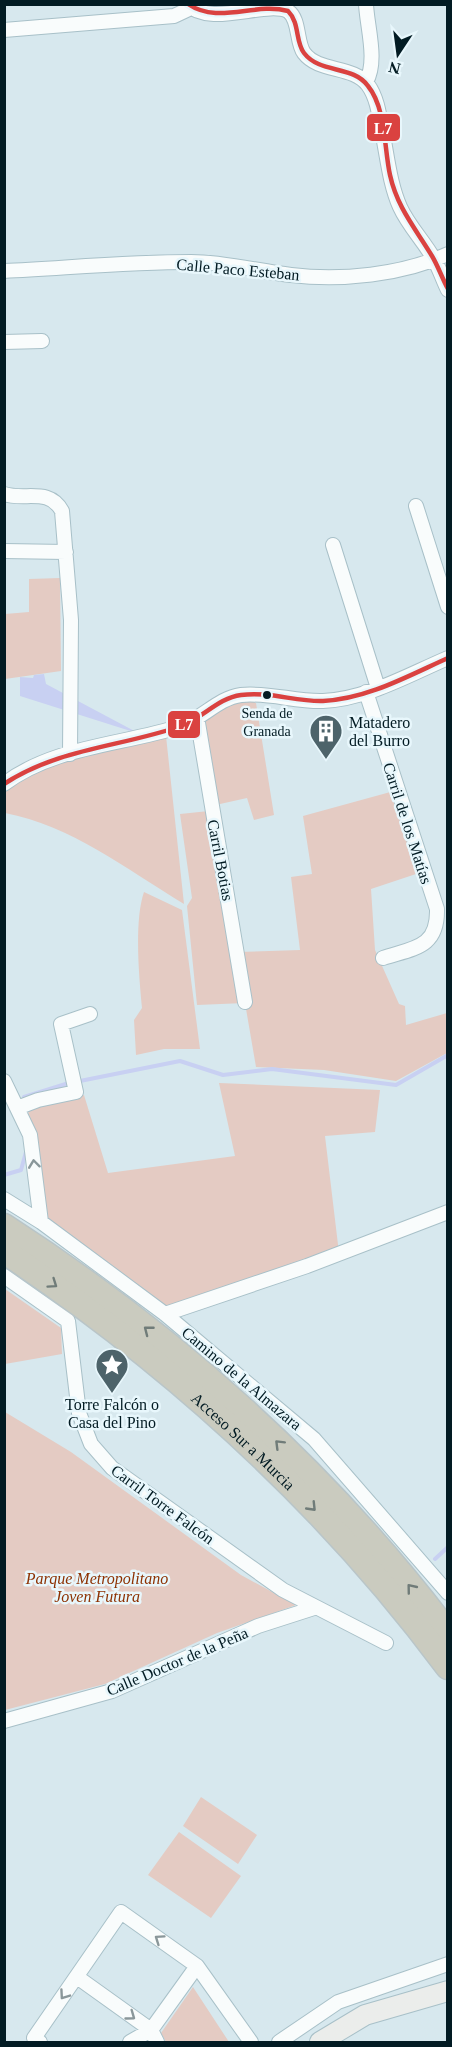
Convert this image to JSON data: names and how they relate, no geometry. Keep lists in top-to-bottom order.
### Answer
{
  "streets": {
    "highway": ["Acceso Sur a Murcia"],
    "street": [
      "Calle Paco Esteban",
      "Carril de los Matías",
      "Carril Botias",
      "Camino de la Almazara",
      "Carril Torre Falcón",
      "Calle Doctor de la Peña"
    ]
  },
  "crossings": [
    ["Carril Torre Falcón", "Calle Doctor de la Peña"]
  ],
  "parks": ["Parque Metropolitano Joven Futura"],
  "places": {
    "other": ["Senda de Granada"],
    "building": ["Matadero del Burro"],
    "place": ["Torre Falcón o Casa del Pino"]
  },
  "lines": ["transit line L7"],
  "north": "bottom"
}
